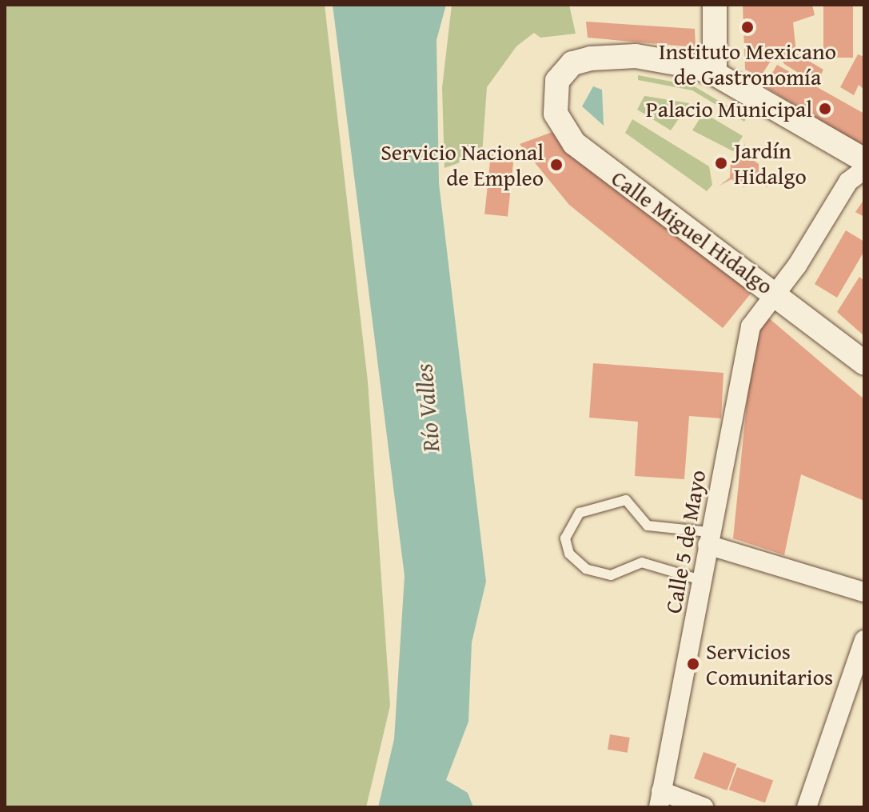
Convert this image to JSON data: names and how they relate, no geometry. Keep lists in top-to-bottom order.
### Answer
{
  "streets": {
    "street": ["Calle Miguel Hidalgo", "Calle 5 de Mayo"]
  },
  "crossings": [
    ["Calle Miguel Hidalgo", "Calle 5 de Mayo"]
  ],
  "water": ["Río Valles"],
  "places": [
    "Instituto Mexicano de Gastronomía",
    "Palacio Municipal",
    "Jardín Hidalgo",
    "Servicio Nacional de Empleo",
    "Servicios Comunitarios"
  ]
}
